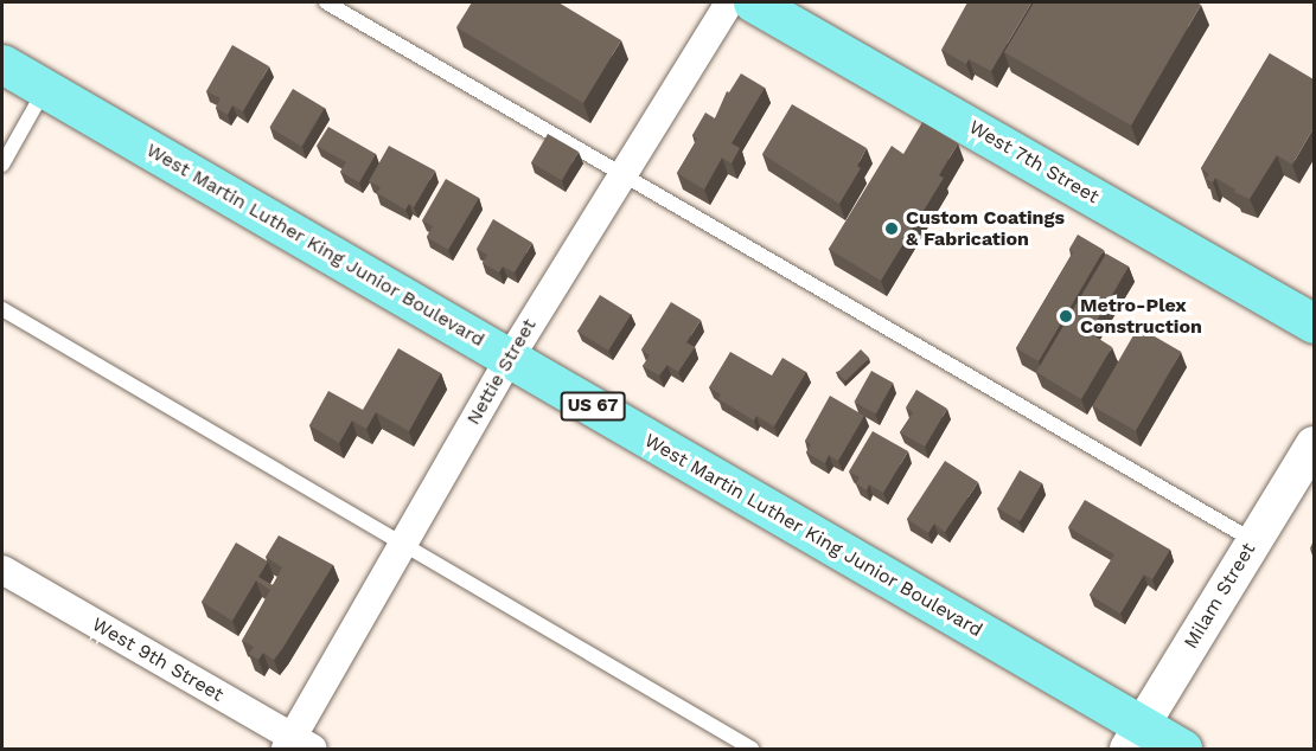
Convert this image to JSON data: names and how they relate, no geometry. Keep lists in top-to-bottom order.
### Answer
{
  "streets": {
    "main road": ["West 7th Street", "West Martin Luther King Junior Boulevard", "US 67"],
    "street": ["Nettie Street", "Milam Street", "West 9th Street"]
  },
  "crossings": [
    ["West Martin Luther King Junior Boulevard", "Nettie Street"],
    ["West Martin Luther King Junior Boulevard", "Milam Street"],
    ["Nettie Street", "West 9th Street"]
  ],
  "places": ["Custom Coatings & Fabrication", "Metro-Plex Construction"]
}
